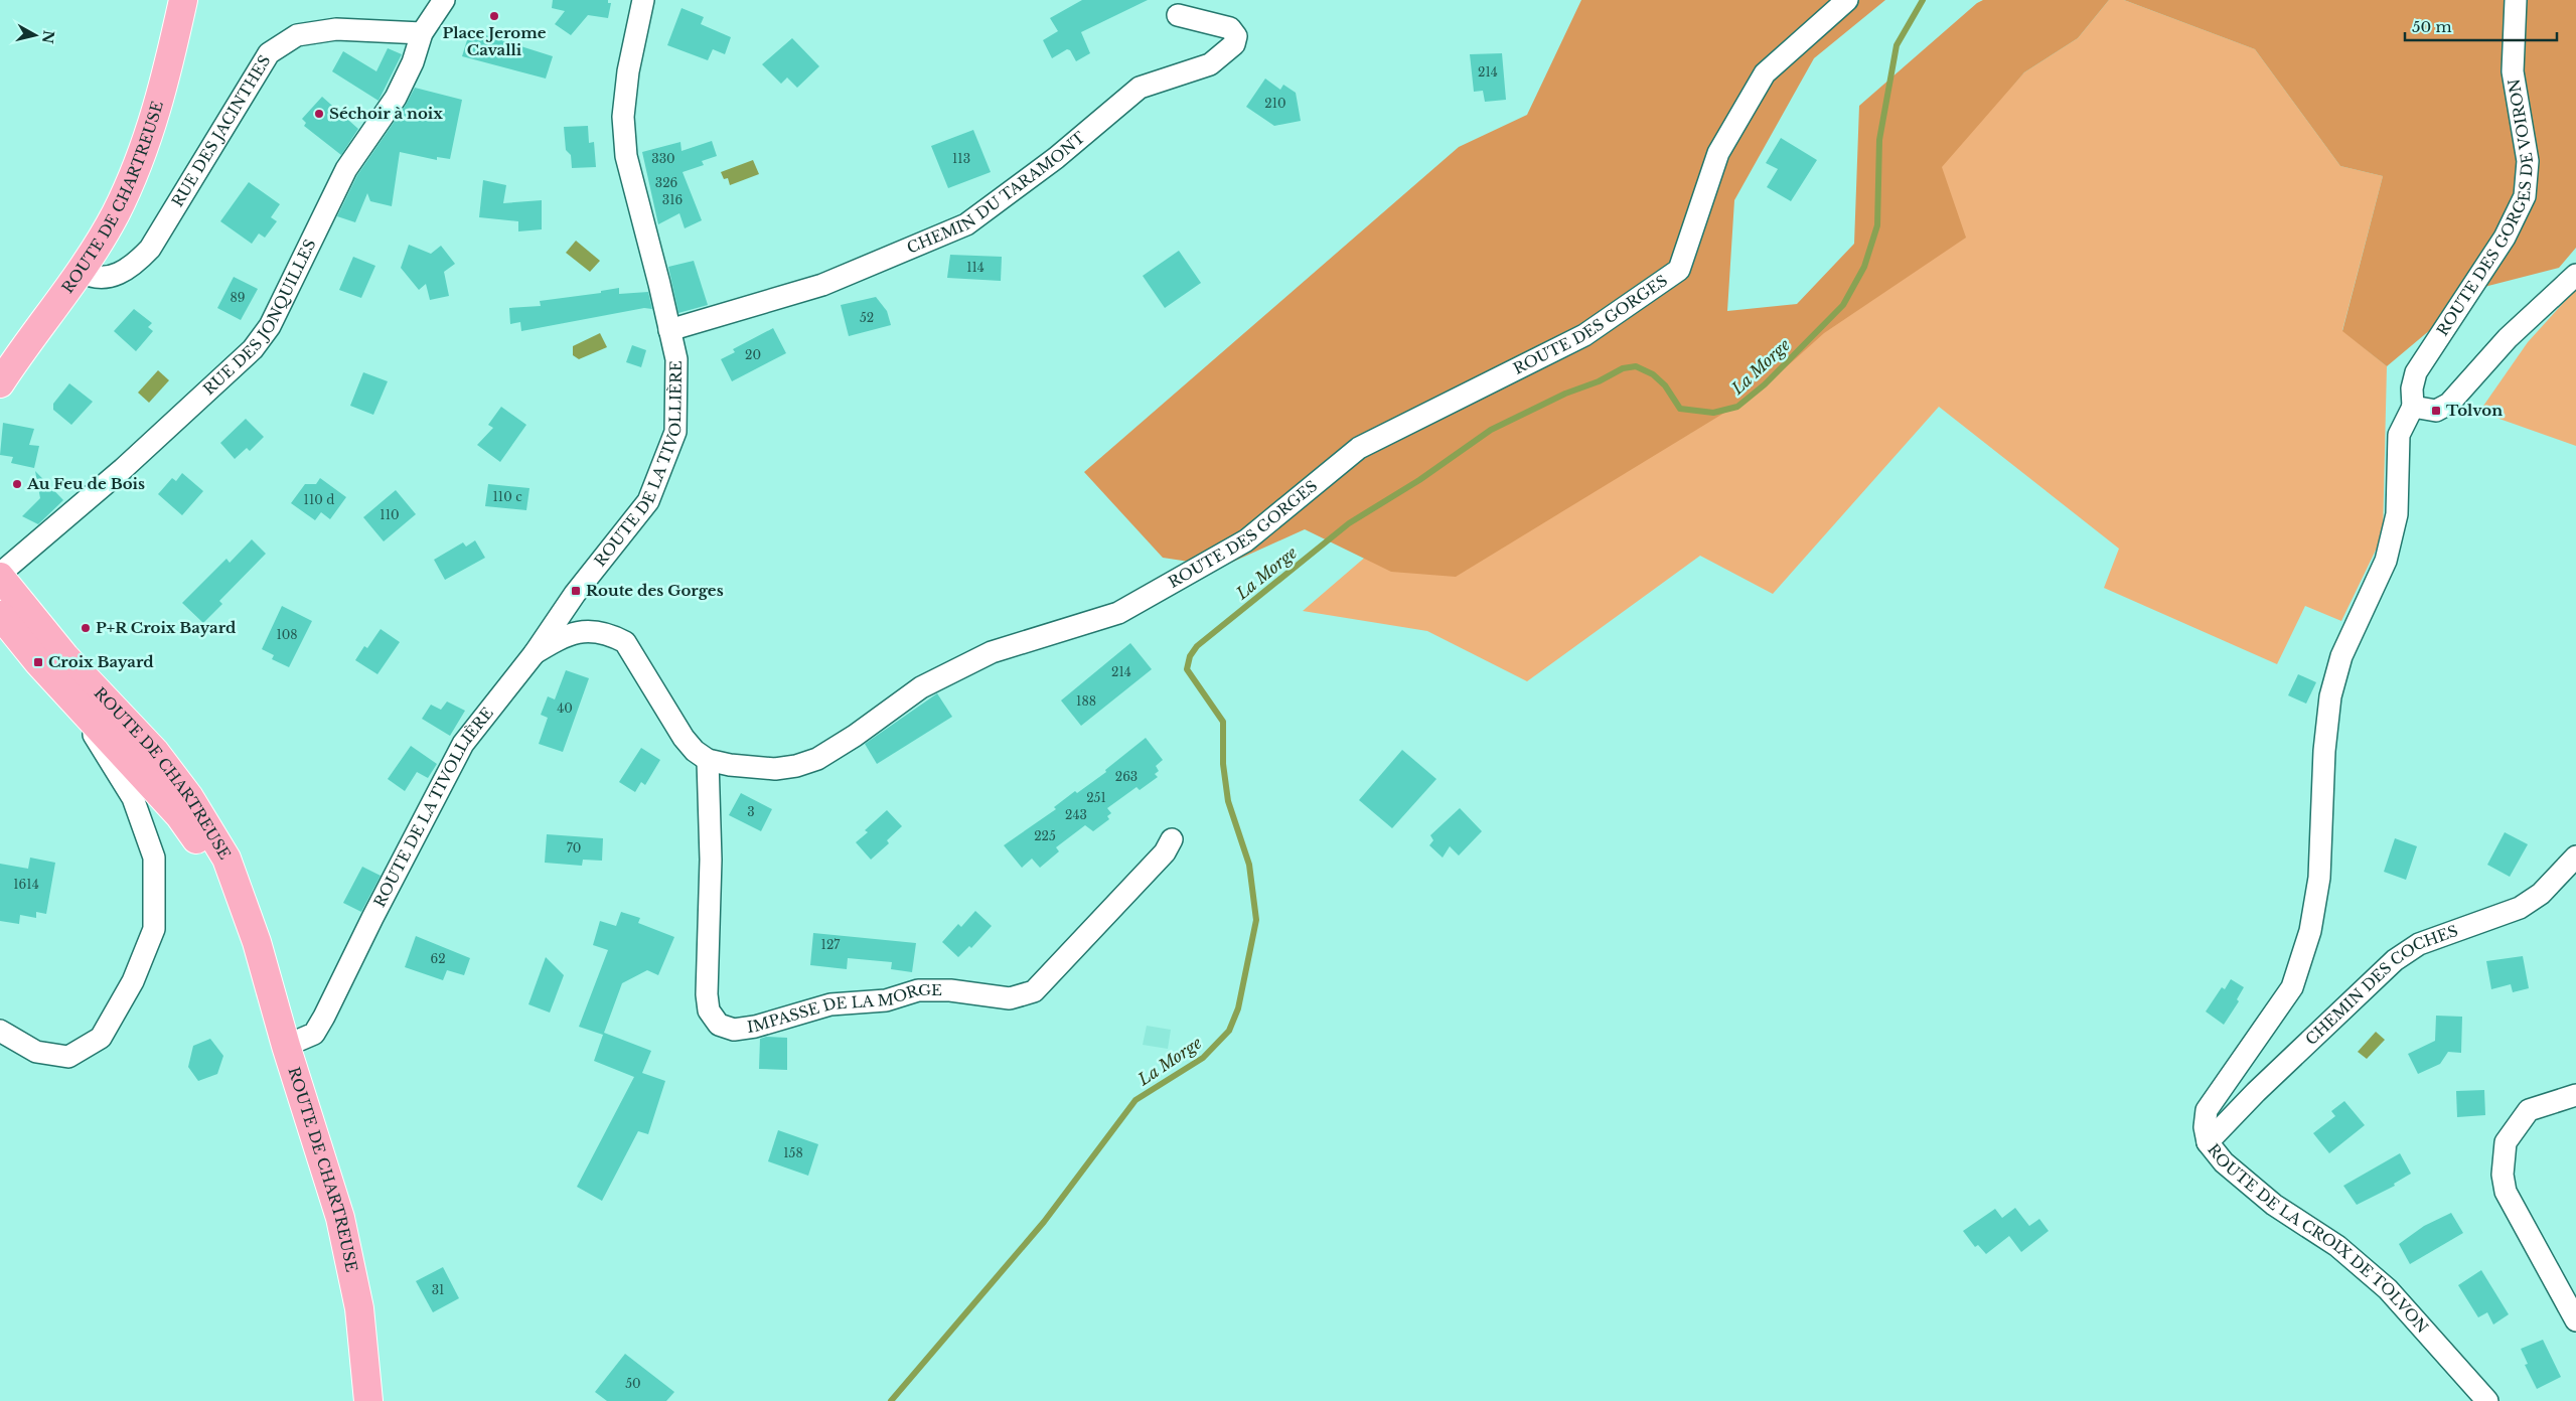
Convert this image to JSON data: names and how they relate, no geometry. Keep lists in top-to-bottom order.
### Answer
{
  "streets": {
    "main road": ["ROUTE DE CHARTREUSE"],
    "street": [
      "RUE DES JACINTHES",
      "CHEMIN DU TARAMONT",
      "ROUTE DES GORGES DE VOIRON",
      "RUE DES JONQUILLES",
      "ROUTE DES GORGES",
      "ROUTE DE LA TIVOLLIÈRE",
      "CHEMIN DES COCHES",
      "IMPASSE DE LA MORGE",
      "ROUTE DE LA CROIX DE TOLVON"
    ]
  },
  "crossings": [
    ["RUE DES JACINTHES", "ROUTE DE CHARTREUSE"],
    ["RUE DES JACINTHES", "RUE DES JONQUILLES"],
    ["CHEMIN DU TARAMONT", "ROUTE DE LA TIVOLLIÈRE"],
    ["ROUTE DE CHARTREUSE", "RUE DES JONQUILLES"],
    ["ROUTE DE CHARTREUSE", "ROUTE DE LA TIVOLLIÈRE"],
    ["ROUTE DES GORGES DE VOIRON", "ROUTE DE LA CROIX DE TOLVON"],
    ["ROUTE DES GORGES", "IMPASSE DE LA MORGE"],
    ["CHEMIN DES COCHES", "ROUTE DE LA CROIX DE TOLVON"]
  ],
  "water": ["La Morge"],
  "places": {
    "other": [
      "Place Jerome Cavalli",
      "Séchoir à noix",
      "Au Feu de Bois",
      "P+R Croix Bayard"
    ],
    "transit": ["Tolvon", "Route des Gorges", "Croix Bayard"]
  },
  "house_numbers": [
    "214",
    "210",
    "330",
    "113",
    "326",
    "316",
    "114",
    "89",
    "52",
    "20",
    "110 c",
    "110 d",
    "110",
    "108",
    "214",
    "188",
    "40",
    "263",
    "251",
    "3",
    "243",
    "225",
    "70",
    "1614",
    "127",
    "62",
    "158",
    "31",
    "50"
  ],
  "scale_bar": "50 m",
  "north": "right"
}
